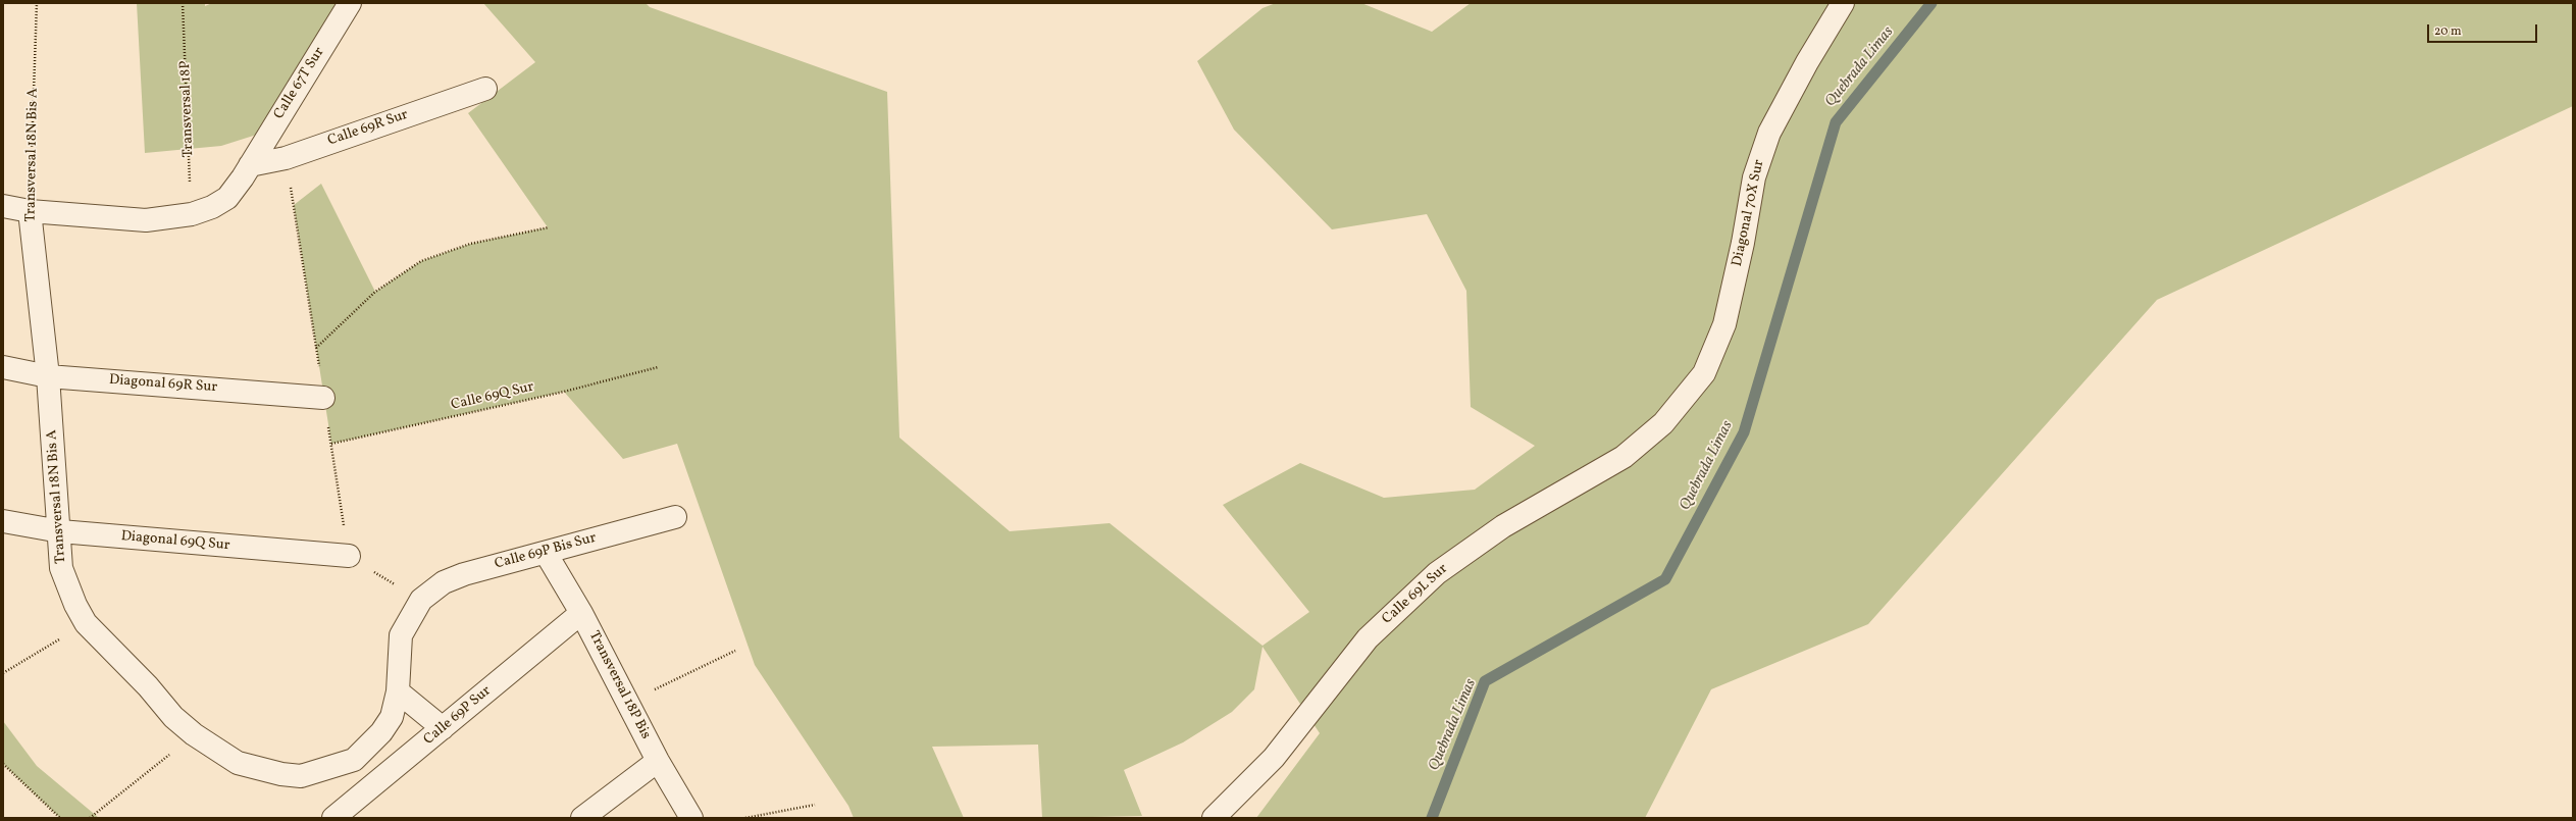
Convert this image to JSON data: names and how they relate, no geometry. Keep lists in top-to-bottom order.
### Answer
{
  "streets": {
    "street": [
      "Calle 67T Sur",
      "Calle 69R Sur",
      "Transversal 18N Bis A",
      "Diagonal 70X Sur",
      "Diagonal 69R Sur",
      "Diagonal 69Q Sur",
      "Calle 69P Bis Sur",
      "Calle 69L Sur",
      "Transversal 18P Bis",
      "Calle 69P Sur"
    ],
    "path": ["Transversal 18P", "Calle 69Q Sur"]
  },
  "crossings": [
    ["Calle 67T Sur", "Calle 69R Sur"],
    ["Transversal 18N Bis A", "Diagonal 69R Sur"],
    ["Transversal 18N Bis A", "Diagonal 69Q Sur"],
    ["Transversal 18N Bis A", "Calle 69P Bis Sur"],
    ["Diagonal 70X Sur", "Calle 69L Sur"],
    ["Calle 69P Bis Sur", "Transversal 18P Bis"],
    ["Transversal 18P Bis", "Calle 69P Sur"]
  ],
  "water": ["Quebrada Limas"],
  "scale_bar": "20 m"
}
